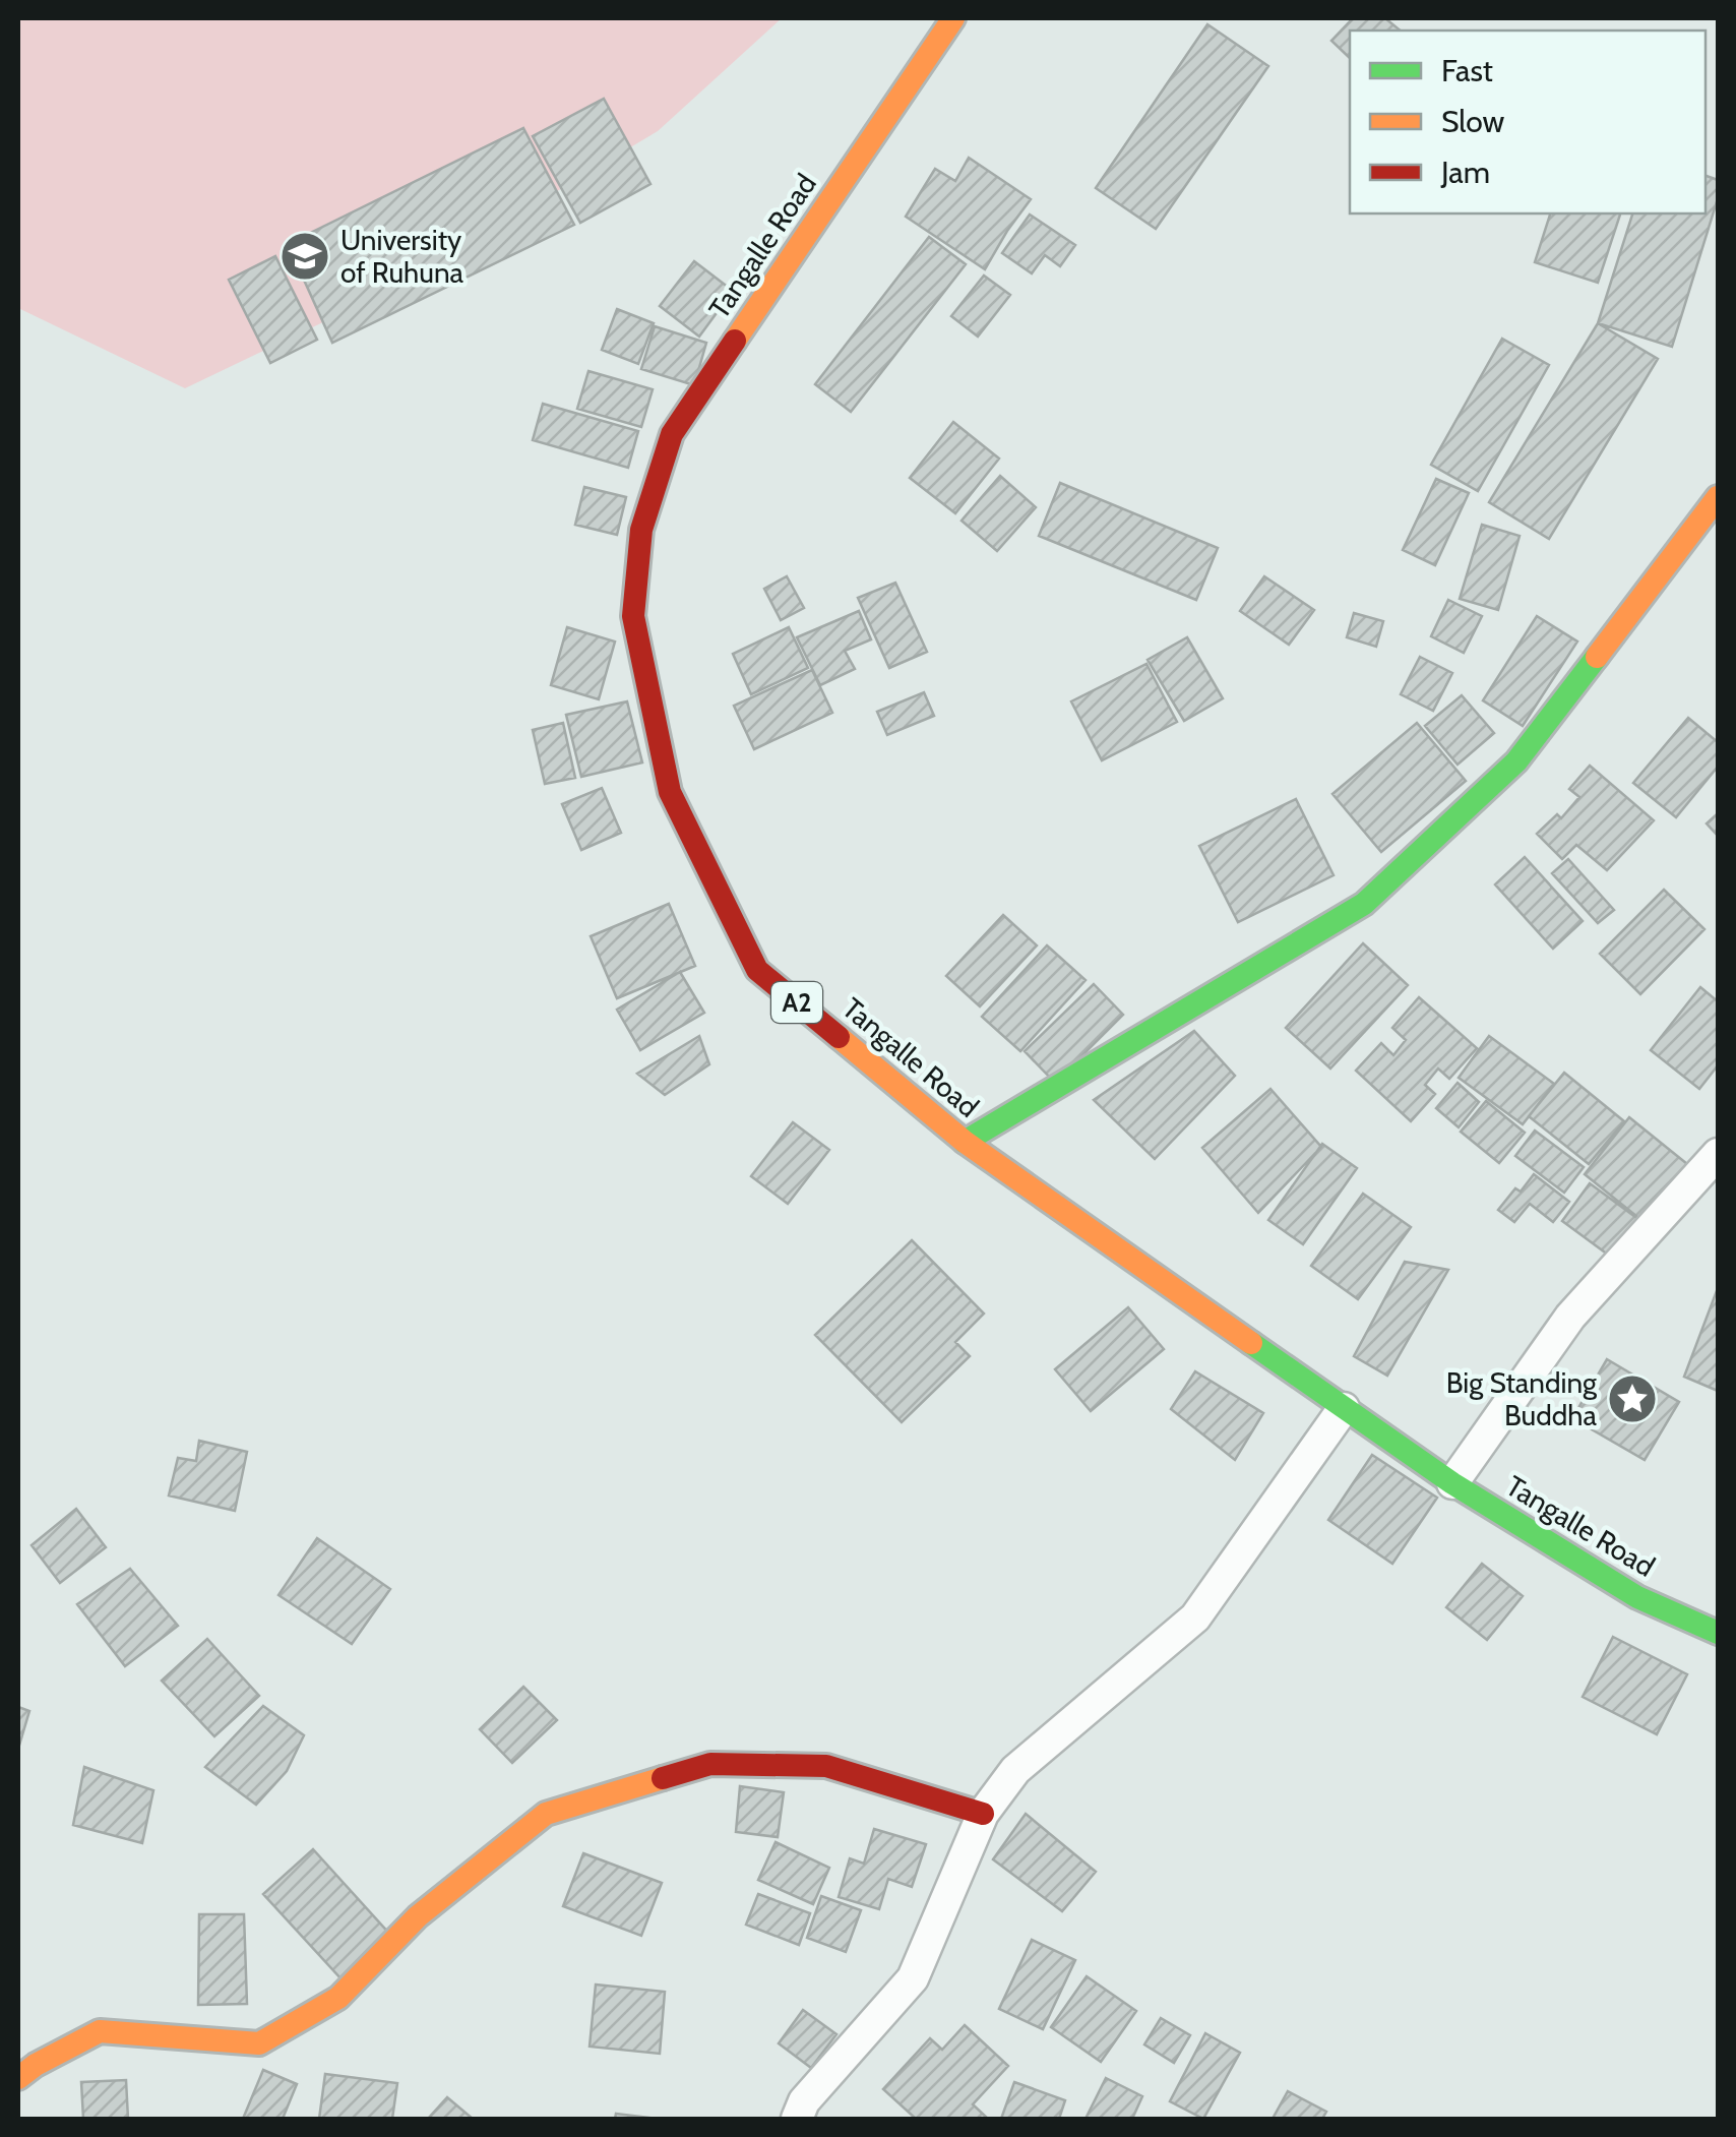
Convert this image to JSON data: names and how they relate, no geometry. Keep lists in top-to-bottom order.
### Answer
{
  "streets": {
    "main road": ["Tangalle Road", "A2"]
  },
  "places": {
    "school or university": ["University of Ruhuna"],
    "place": ["Big Standing Buddha"]
  },
  "legend": ["Fast", "Slow", "Jam"]
}
